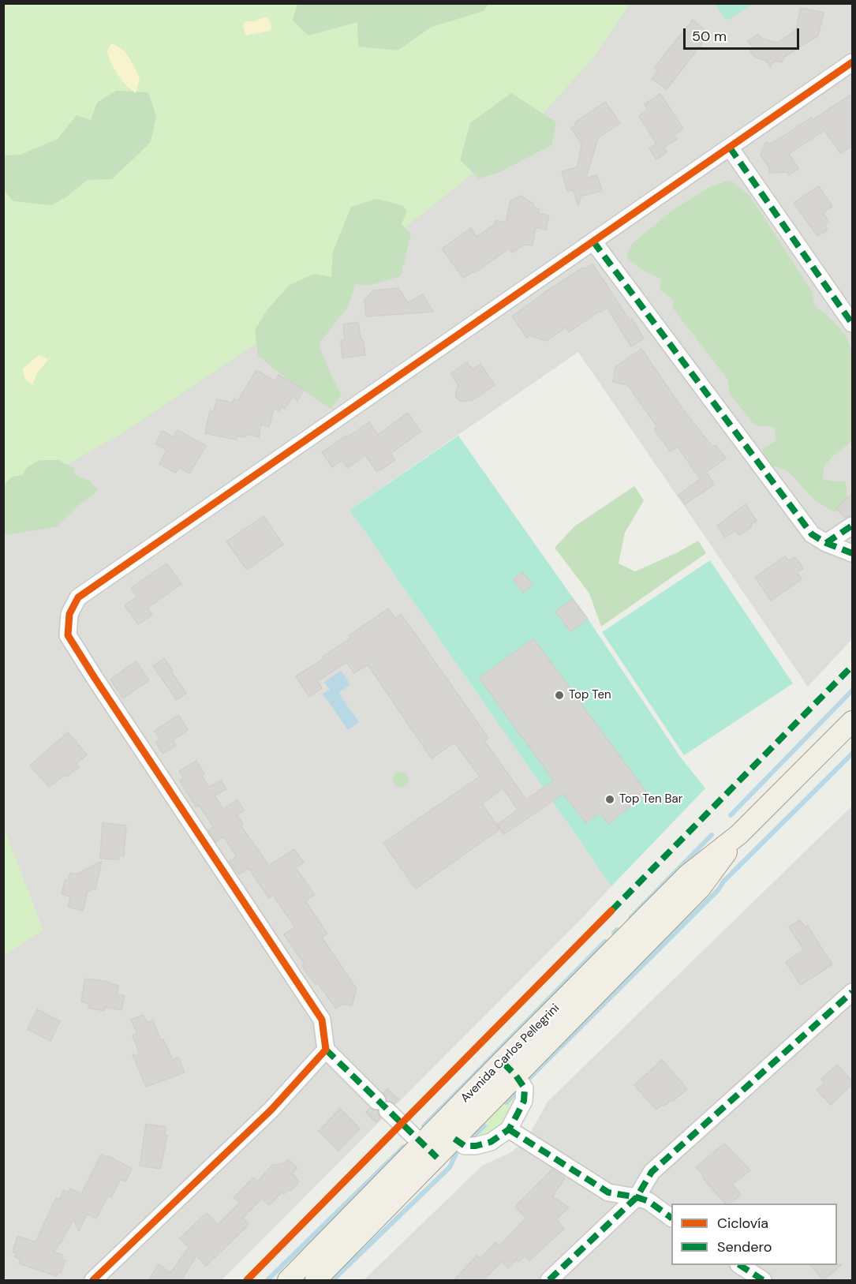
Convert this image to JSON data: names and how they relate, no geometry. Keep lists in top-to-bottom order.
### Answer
{
  "streets": {
    "main road": ["Avenida Carlos Pellegrini"]
  },
  "places": ["Top Ten", "Top Ten Bar"],
  "legend": ["Ciclovía", "Sendero"],
  "scale_bar": "50 m"
}
